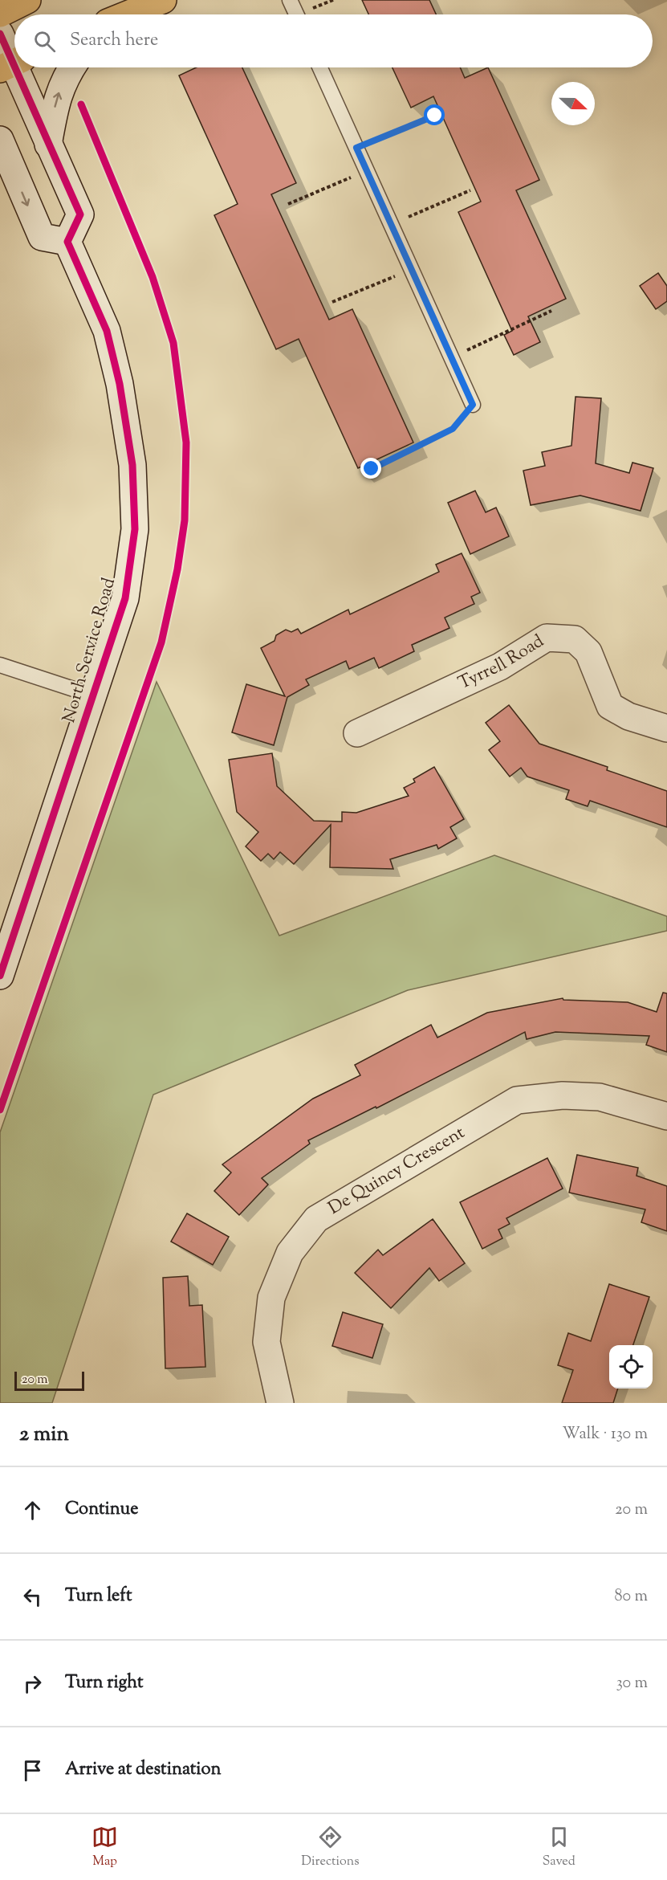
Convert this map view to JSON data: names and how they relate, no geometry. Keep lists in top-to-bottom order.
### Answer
{
  "streets": {
    "street": ["North Service Road", "Tyrrell Road", "De Quincy Crescent"]
  },
  "scale_bar": "20 m",
  "north": "right",
  "page": {
    "search": "Search here",
    "scale": "20 m",
    "heading": ["2 min", "Walk · 130 m"],
    "list": [
      ["Continue", "20 m"],
      ["Turn left", "80 m"],
      ["Turn right", "30 m"],
      "Arrive at destination"
    ],
    "nav": ["Map", "Directions", "Saved"]
  }
}
